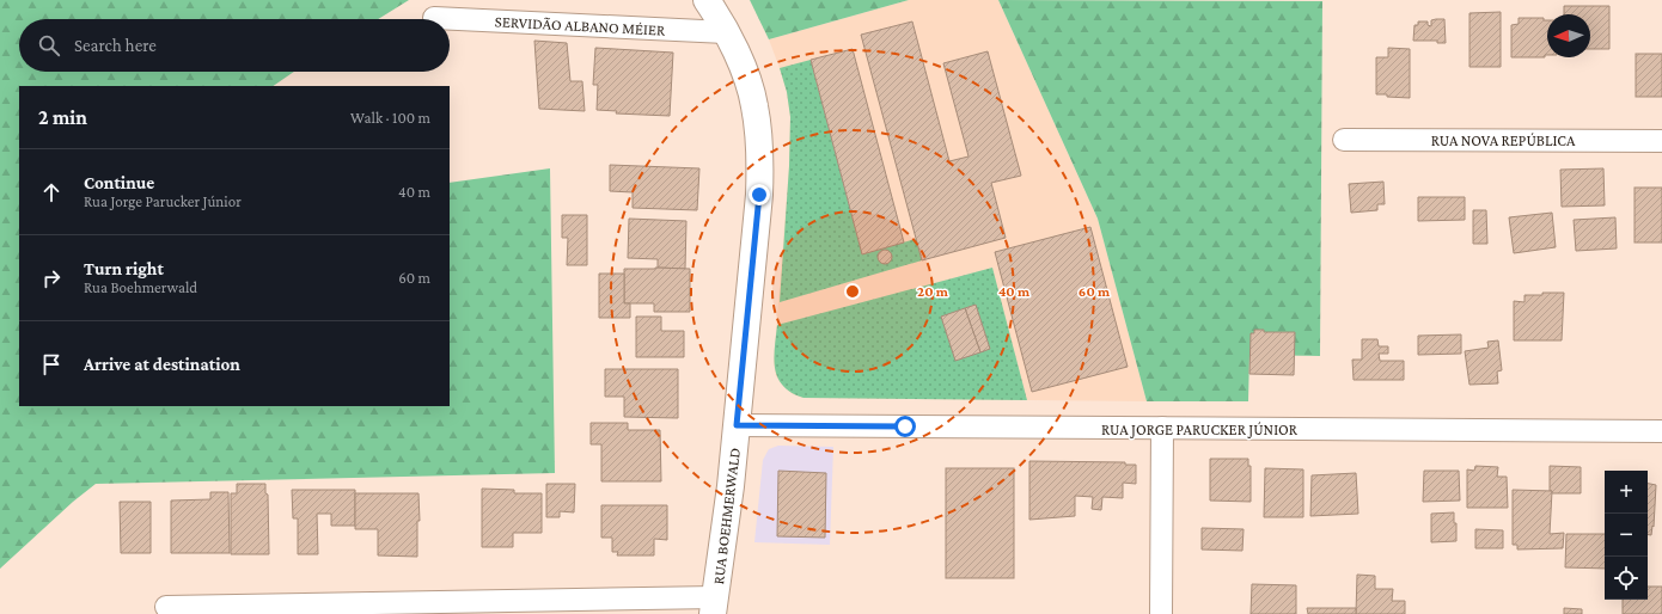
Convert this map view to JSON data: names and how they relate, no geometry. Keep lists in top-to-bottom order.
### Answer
{
  "streets": {
    "main road": ["RUA BOEHMERWALD"],
    "street": ["SERVIDÃO ALBANO MÉIER", "RUA NOVA REPÚBLICA", "RUA JORGE PARUCKER JÚNIOR"]
  },
  "crossings": [
    ["SERVIDÃO ALBANO MÉIER", "RUA BOEHMERWALD"],
    ["RUA JORGE PARUCKER JÚNIOR", "RUA BOEHMERWALD"]
  ],
  "north": "left",
  "page": {
    "search": "Search here",
    "heading": ["2 min", "Walk · 100 m"],
    "list": [
      ["Continue", "Rua Jorge Parucker Júnior", "40 m"],
      ["Turn right", "Rua Boehmerwald", "60 m"],
      "Arrive at destination"
    ],
    "map_buttons": ["+", "−"]
  },
  "rings": ["20 m", "40 m", "60 m"]
}
